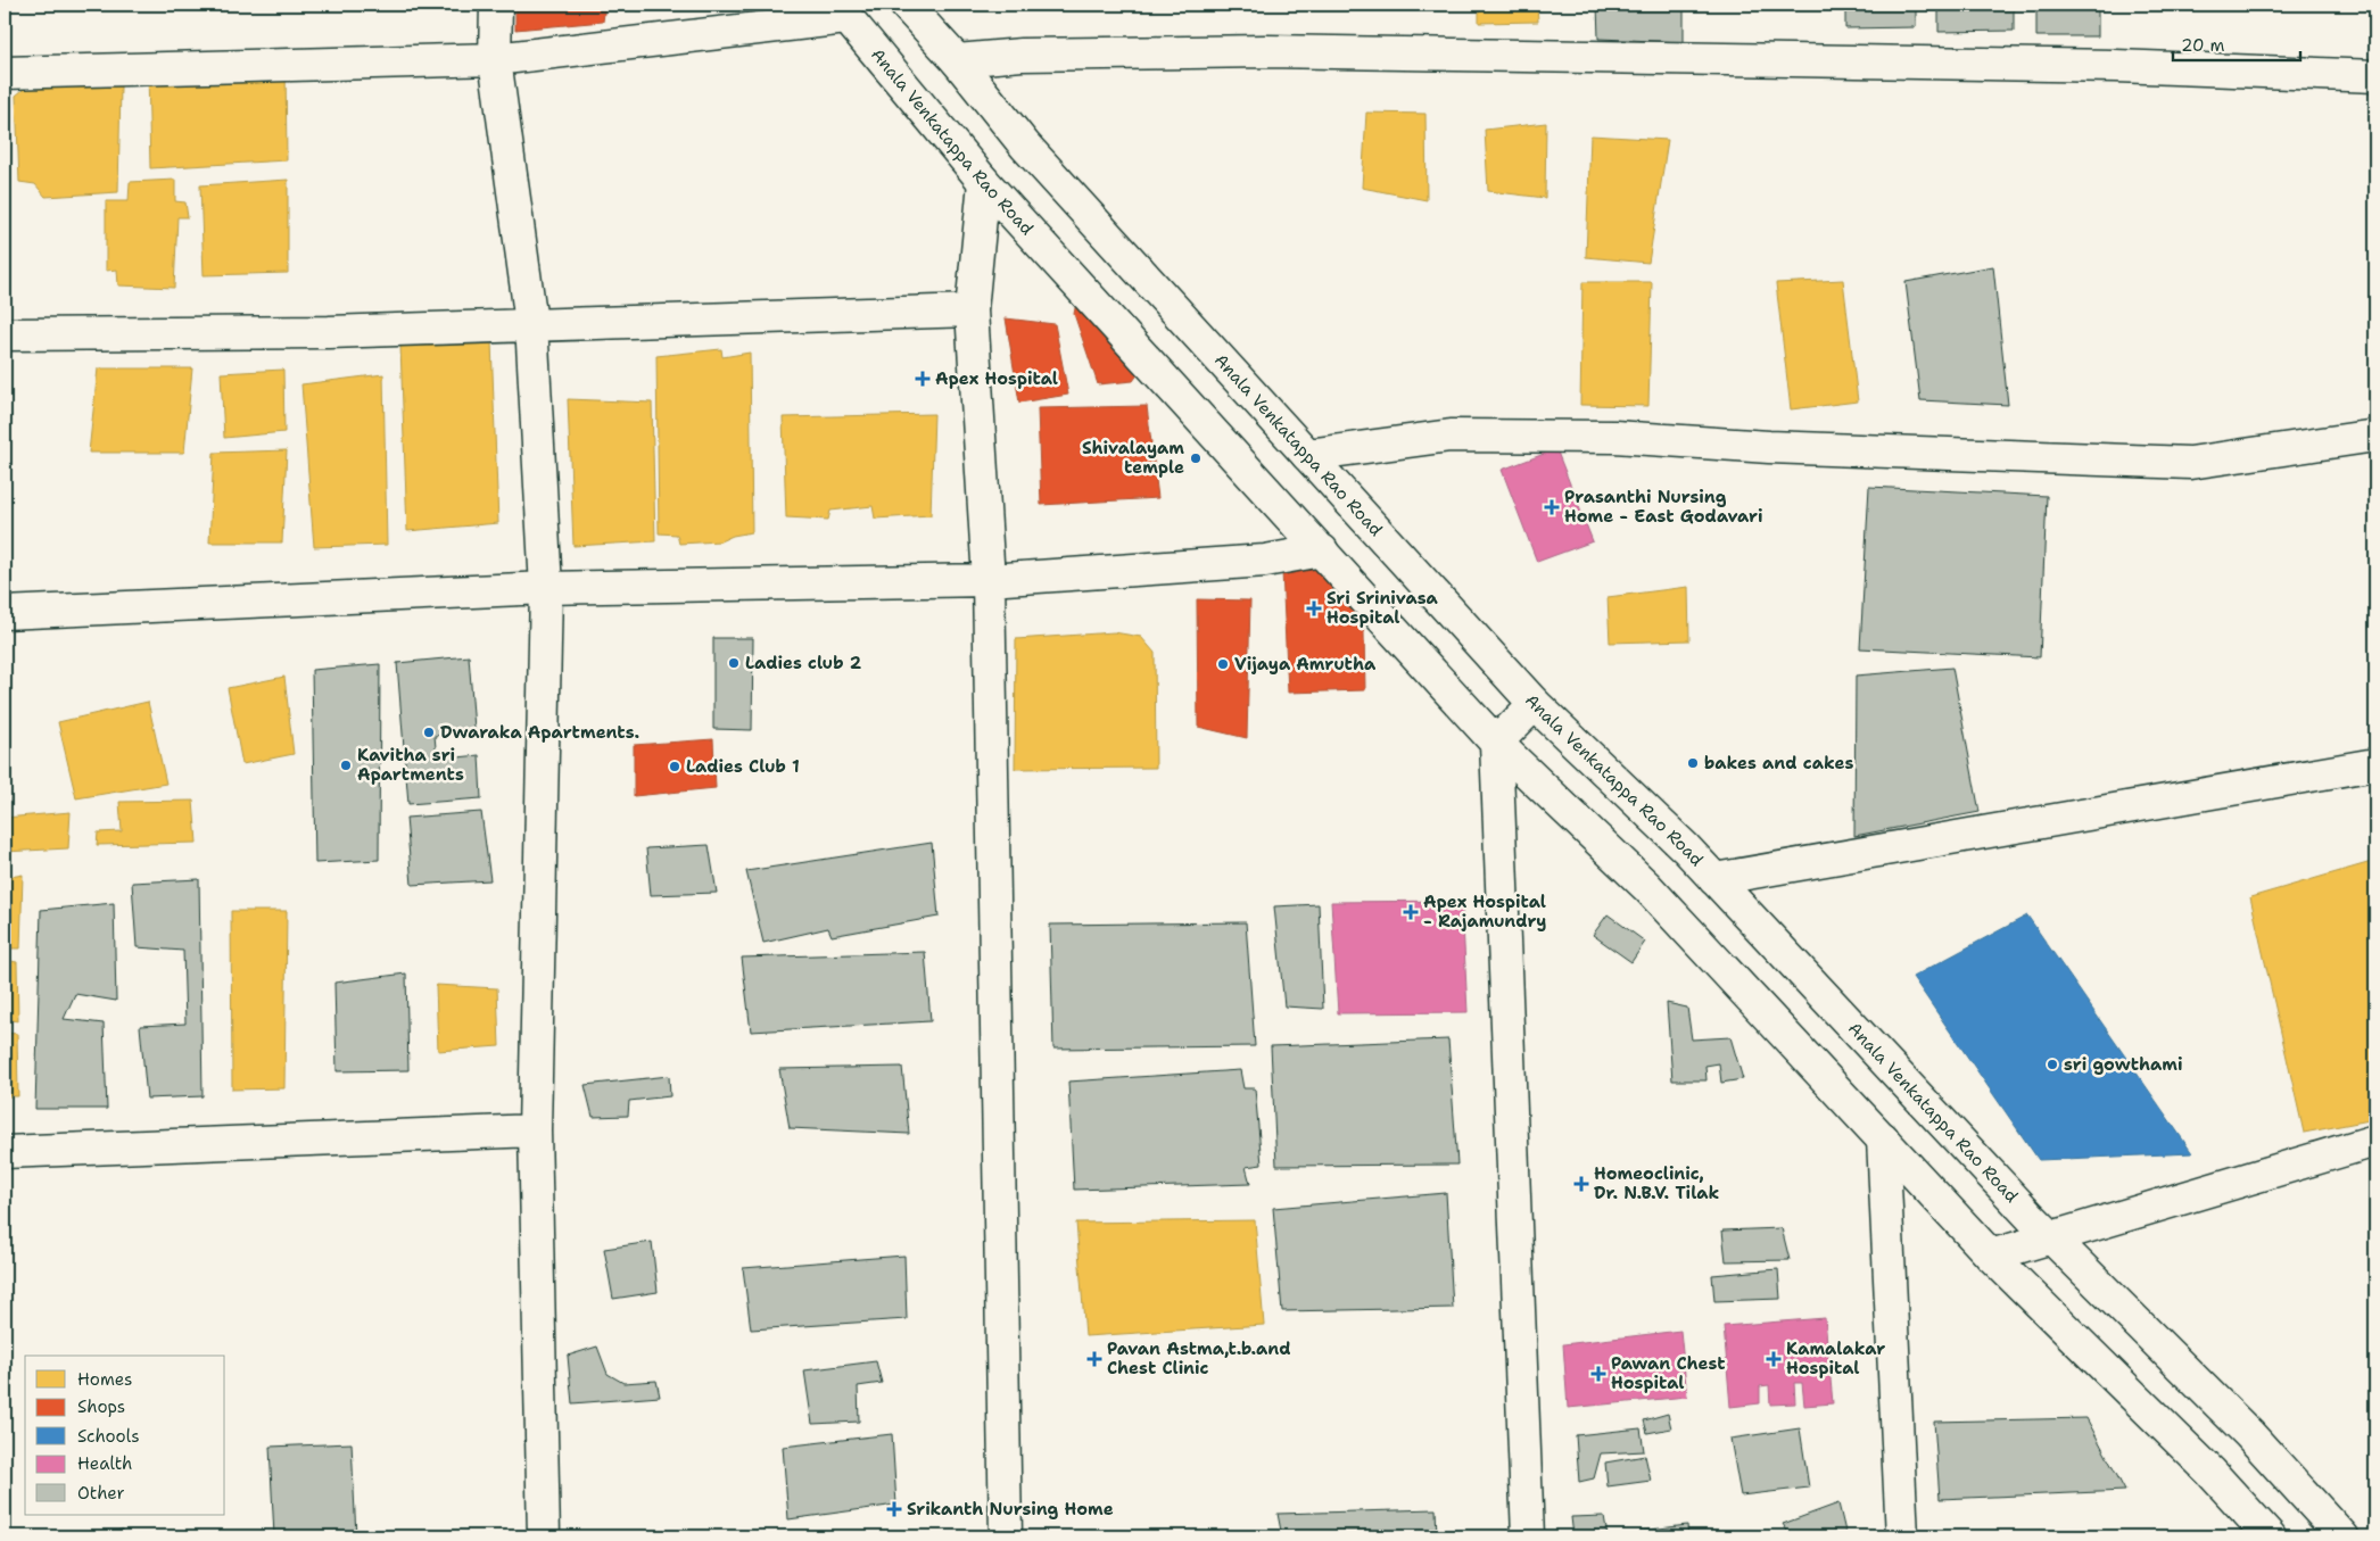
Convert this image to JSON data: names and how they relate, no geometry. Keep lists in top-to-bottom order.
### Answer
{
  "streets": {
    "street": ["Anala Venkatappa Rao Road"]
  },
  "places": {
    "health": [
      "Apex Hospital",
      "Prasanthi Nursing Home - East Godavari",
      "Sri Srinivasa Hospital",
      "Apex Hospital - Rajamundry",
      "Homeoclinic, Dr. N.B.V. Tilak",
      "Pavan Astma,t.b.and Chest Clinic",
      "Kamalakar Hospital",
      "Pawan Chest Hospital",
      "Srikanth Nursing Home"
    ],
    "other": [
      "Shivalayam temple",
      "Ladies club 2",
      "Vijaya Amrutha",
      "Dwaraka Apartments.",
      "bakes and cakes",
      "Kavitha sri Apartments",
      "Ladies Club 1",
      "sri gowthami"
    ]
  },
  "legend": [
    "Homes",
    "Shops",
    "Schools",
    "Health",
    "Other"
  ],
  "scale_bar": "20 m"
}
